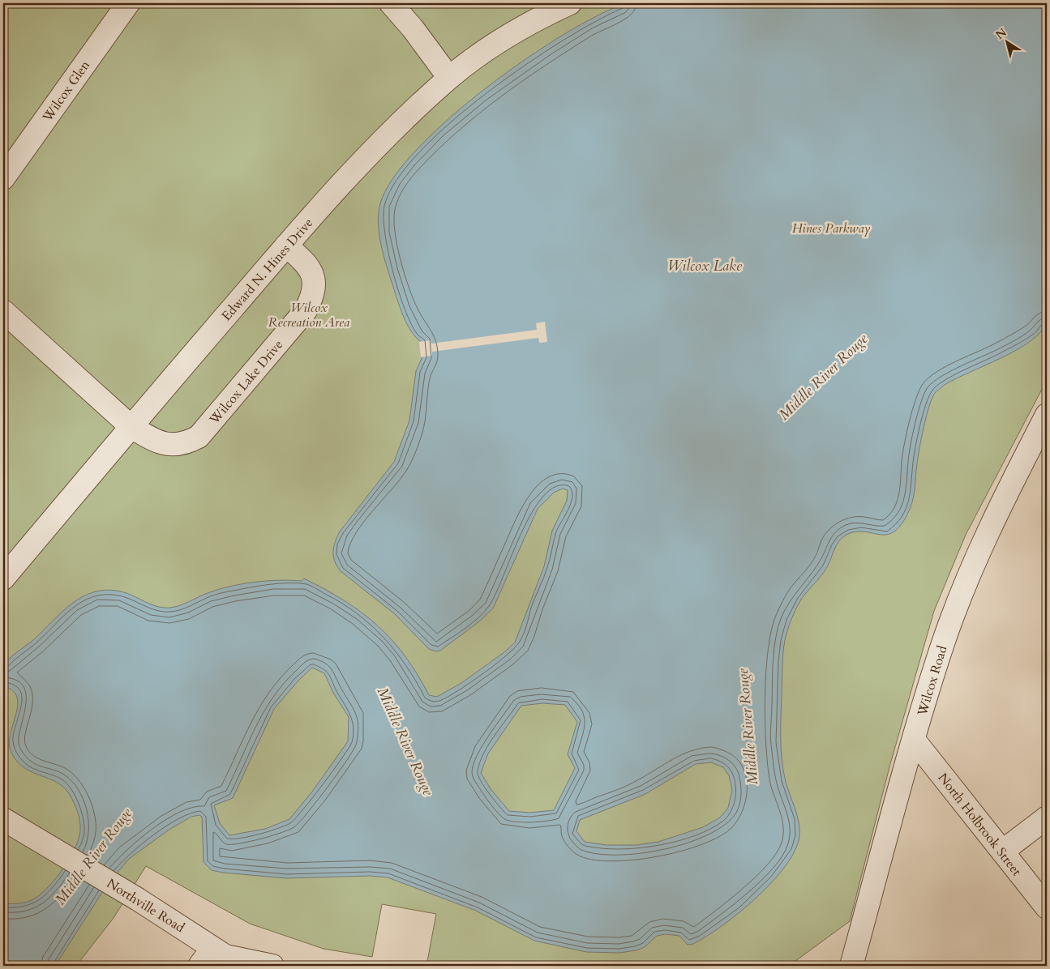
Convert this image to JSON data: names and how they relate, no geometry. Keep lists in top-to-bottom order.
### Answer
{
  "streets": {
    "street": [
      "Wilcox Glen",
      "Edward N. Hines Drive",
      "Wilcox Lake Drive",
      "Wilcox Road",
      "North Holbrook Street",
      "Northville Road"
    ]
  },
  "crossings": [
    ["Edward N. Hines Drive", "Wilcox Lake Drive"],
    ["Wilcox Road", "North Holbrook Street"]
  ],
  "water": ["Wilcox Lake", "Middle River Rouge"],
  "parks": ["Hines Parkway", "Wilcox Recreation Area"],
  "north": "top left"
}
